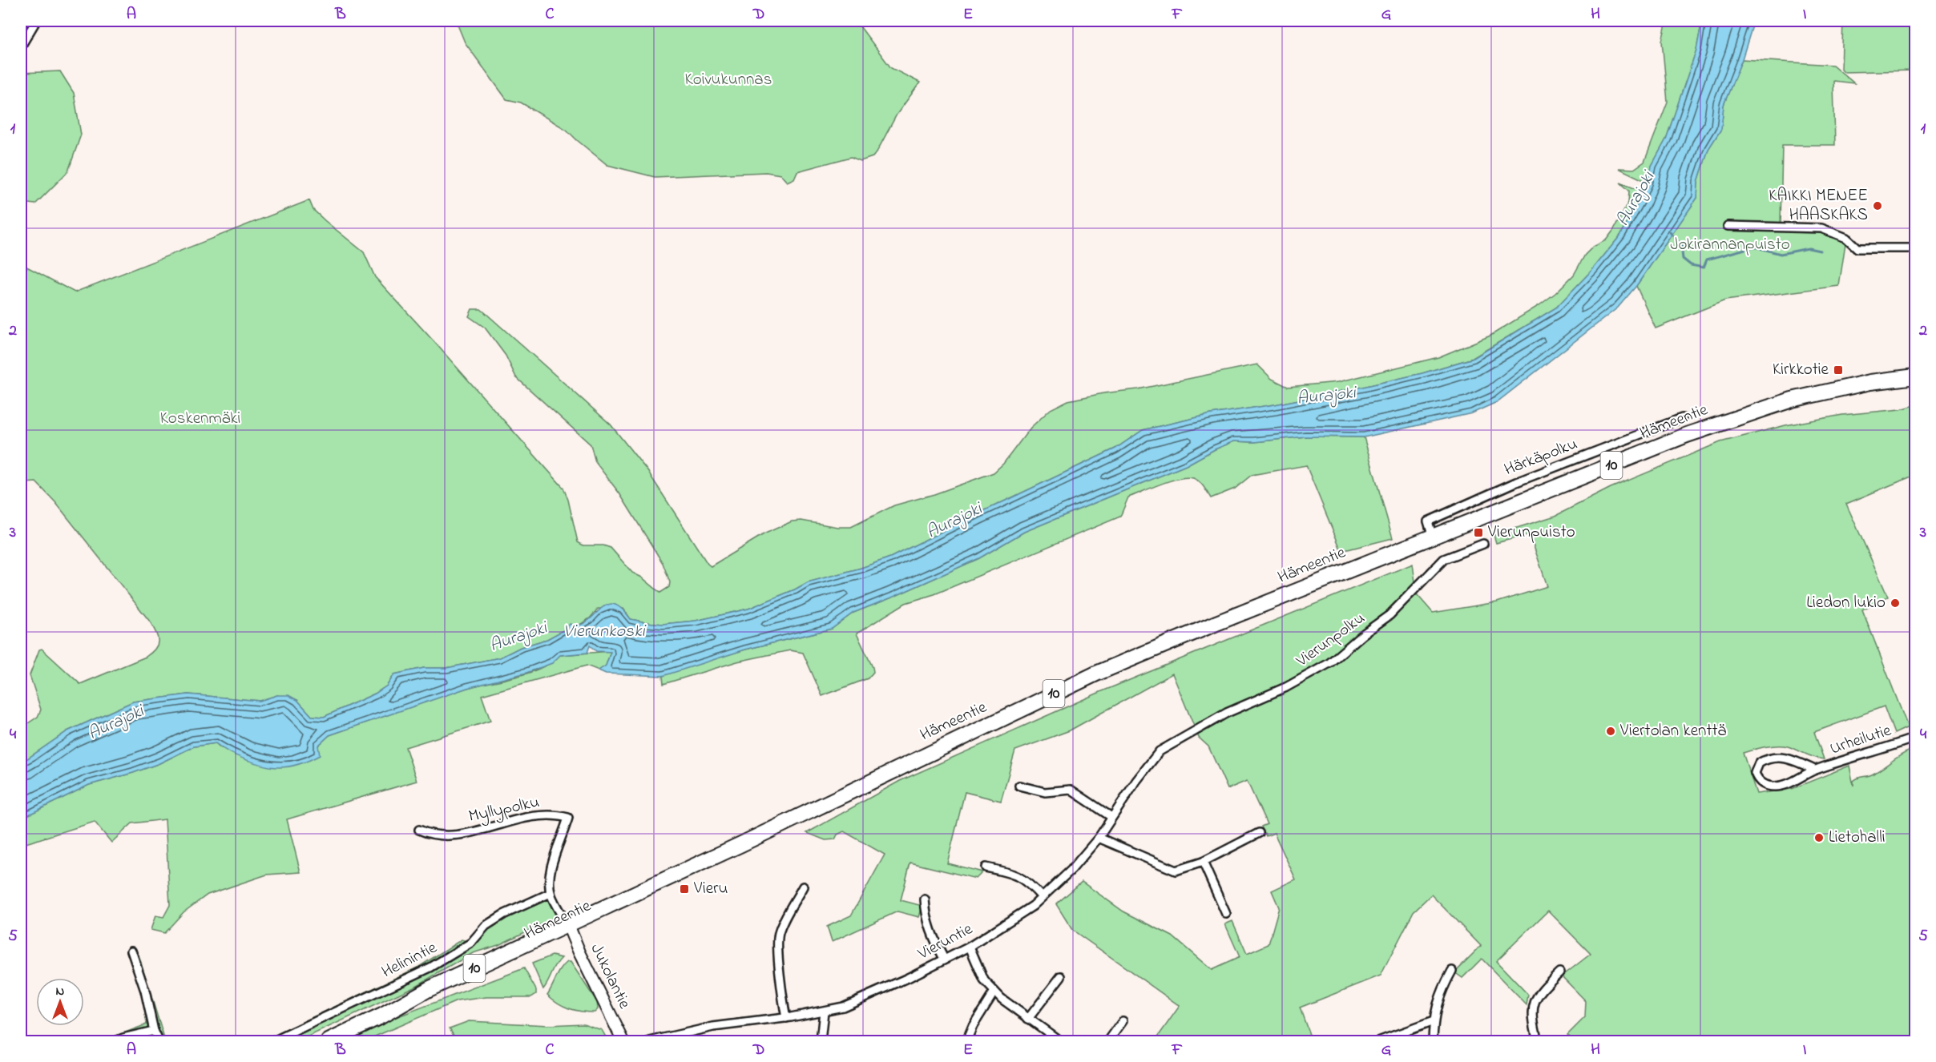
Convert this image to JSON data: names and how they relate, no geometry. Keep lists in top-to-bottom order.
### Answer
{
  "streets": {
    "highway": ["Hämeentie", "10"],
    "street": [
      "Härkäpolku",
      "Vierunpolku",
      "Urheilutie",
      "Myllypolku",
      "Vieruntie",
      "Helinintie",
      "Jukolantie"
    ]
  },
  "crossings": [
    ["Hämeentie", "Härkäpolku"],
    ["Hämeentie", "Jukolantie"],
    ["Vierunpolku", "Vieruntie"],
    ["Myllypolku", "Helinintie"]
  ],
  "water": ["Aurajoki", "Vierunkoski"],
  "parks": ["Koivukunnas", "Jokirannanpuisto", "Koskenmäki"],
  "places": {
    "other": [
      "KAIKKI MENEE HAASKAKS",
      "Liedon lukio",
      "Viertolan kenttä",
      "Lietohalli"
    ],
    "transit": ["Kirkkotie", "Vierunpuisto", "Vieru"]
  },
  "north": "top",
  "grid": {
    "columns": [
      "A",
      "B",
      "C",
      "D",
      "E",
      "F",
      "G",
      "H",
      "I"
    ],
    "rows": [
      "1",
      "2",
      "3",
      "4",
      "5"
    ]
  }
}
